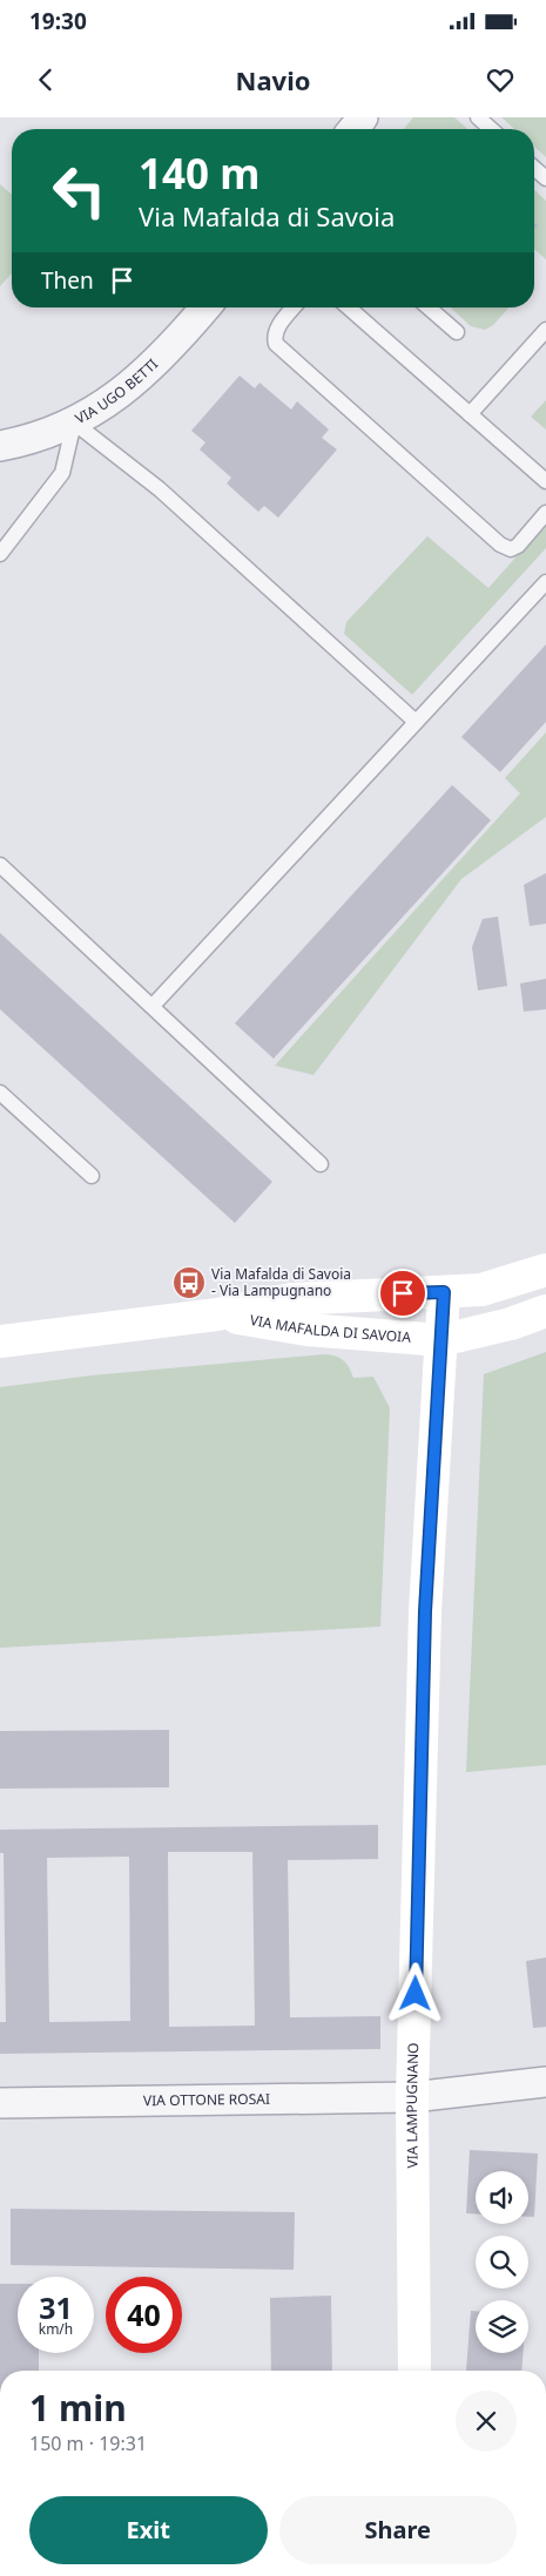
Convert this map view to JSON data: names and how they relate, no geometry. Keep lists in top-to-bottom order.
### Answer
{
  "streets": {
    "street": [
      "VIA UGO BETTI",
      "VIA MAFALDA DI SAVOIA",
      "VIA OTTONE ROSAI",
      "VIA LAMPUGNANO"
    ]
  },
  "crossings": [
    ["VIA MAFALDA DI SAVOIA", "VIA LAMPUGNANO"],
    ["VIA OTTONE ROSAI", "VIA LAMPUGNANO"]
  ],
  "places": {
    "bus stop": ["Via Mafalda di Savoia - Via Lampugnano"]
  },
  "page": {
    "status": "19:30",
    "header": "Navio",
    "turn": ["140 m", "Via Mafalda di Savoia"],
    "then": "Then",
    "speed": "31 km/h",
    "limit": "40",
    "heading": ["1 min", "150 m · 19:31"],
    "buttons": ["Exit", "Share"]
  }
}
